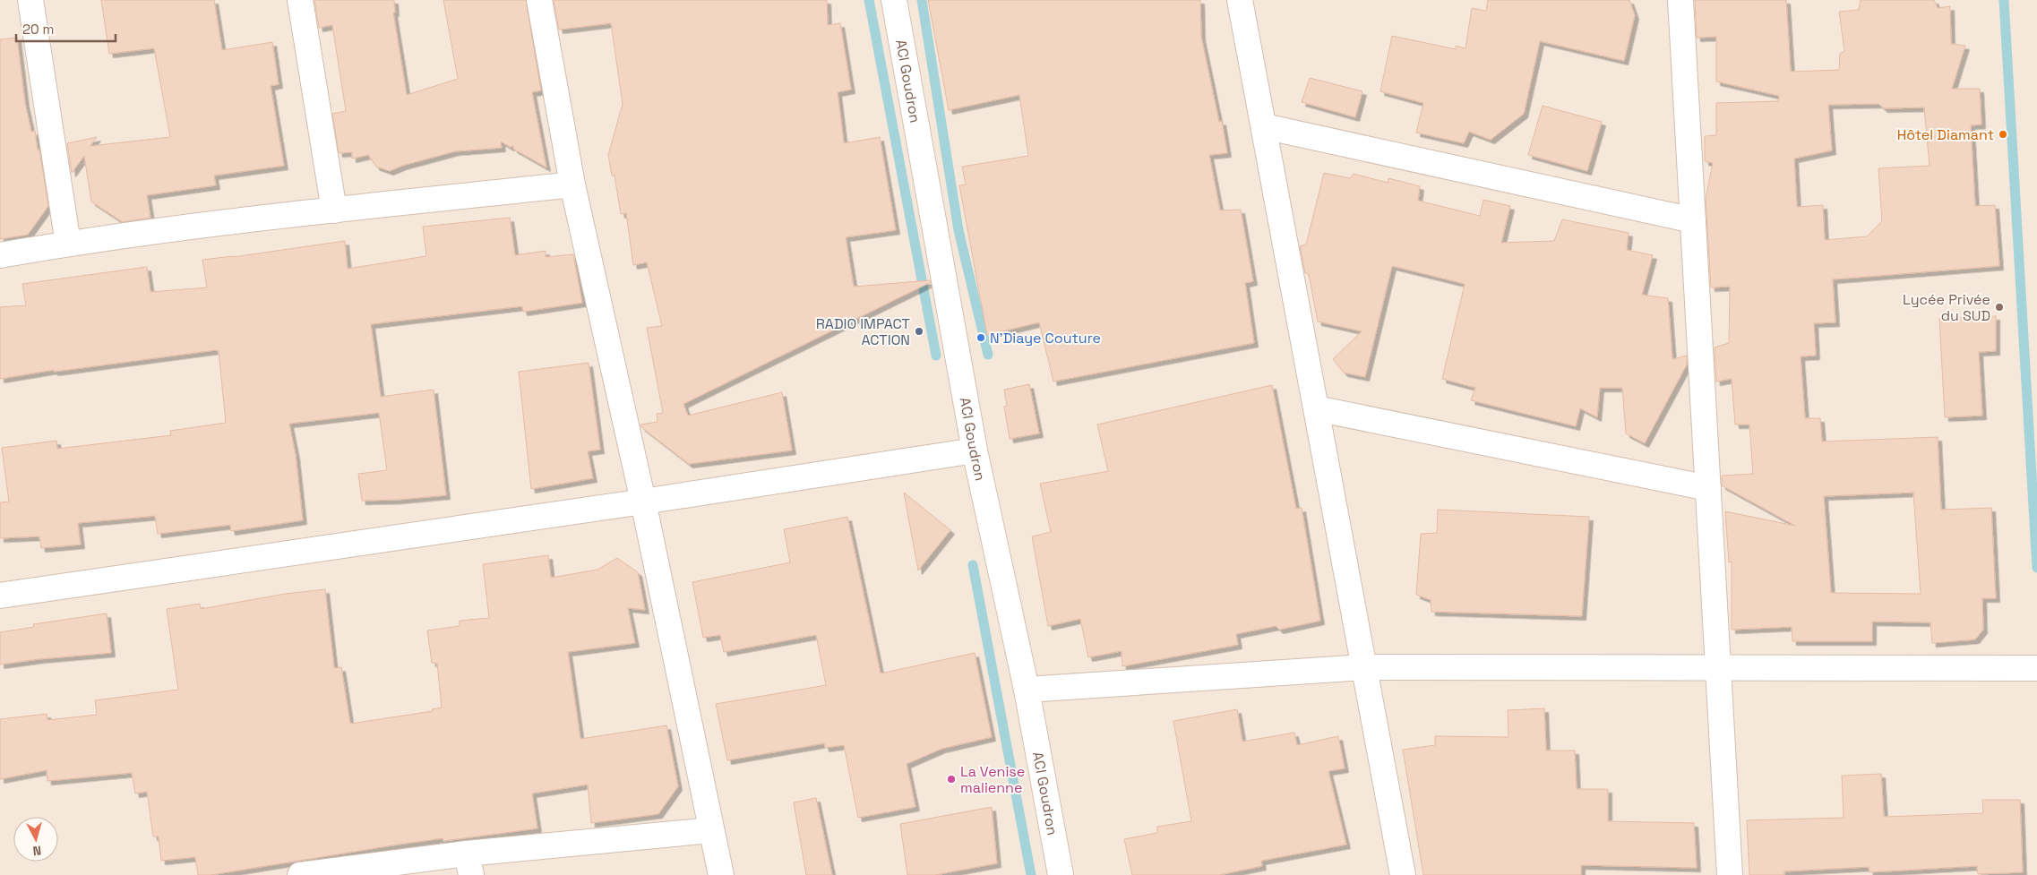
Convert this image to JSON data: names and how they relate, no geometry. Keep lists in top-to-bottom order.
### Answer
{
  "streets": {
    "street": ["ACI Goudron"]
  },
  "places": [
    "Hôtel Diamant",
    "Lycée Privée du SUD",
    "RADIO IMPACT ACTION",
    "N'Diaye Couture",
    "La Venise malienne"
  ],
  "scale_bar": "20 m",
  "north": "bottom"
}
